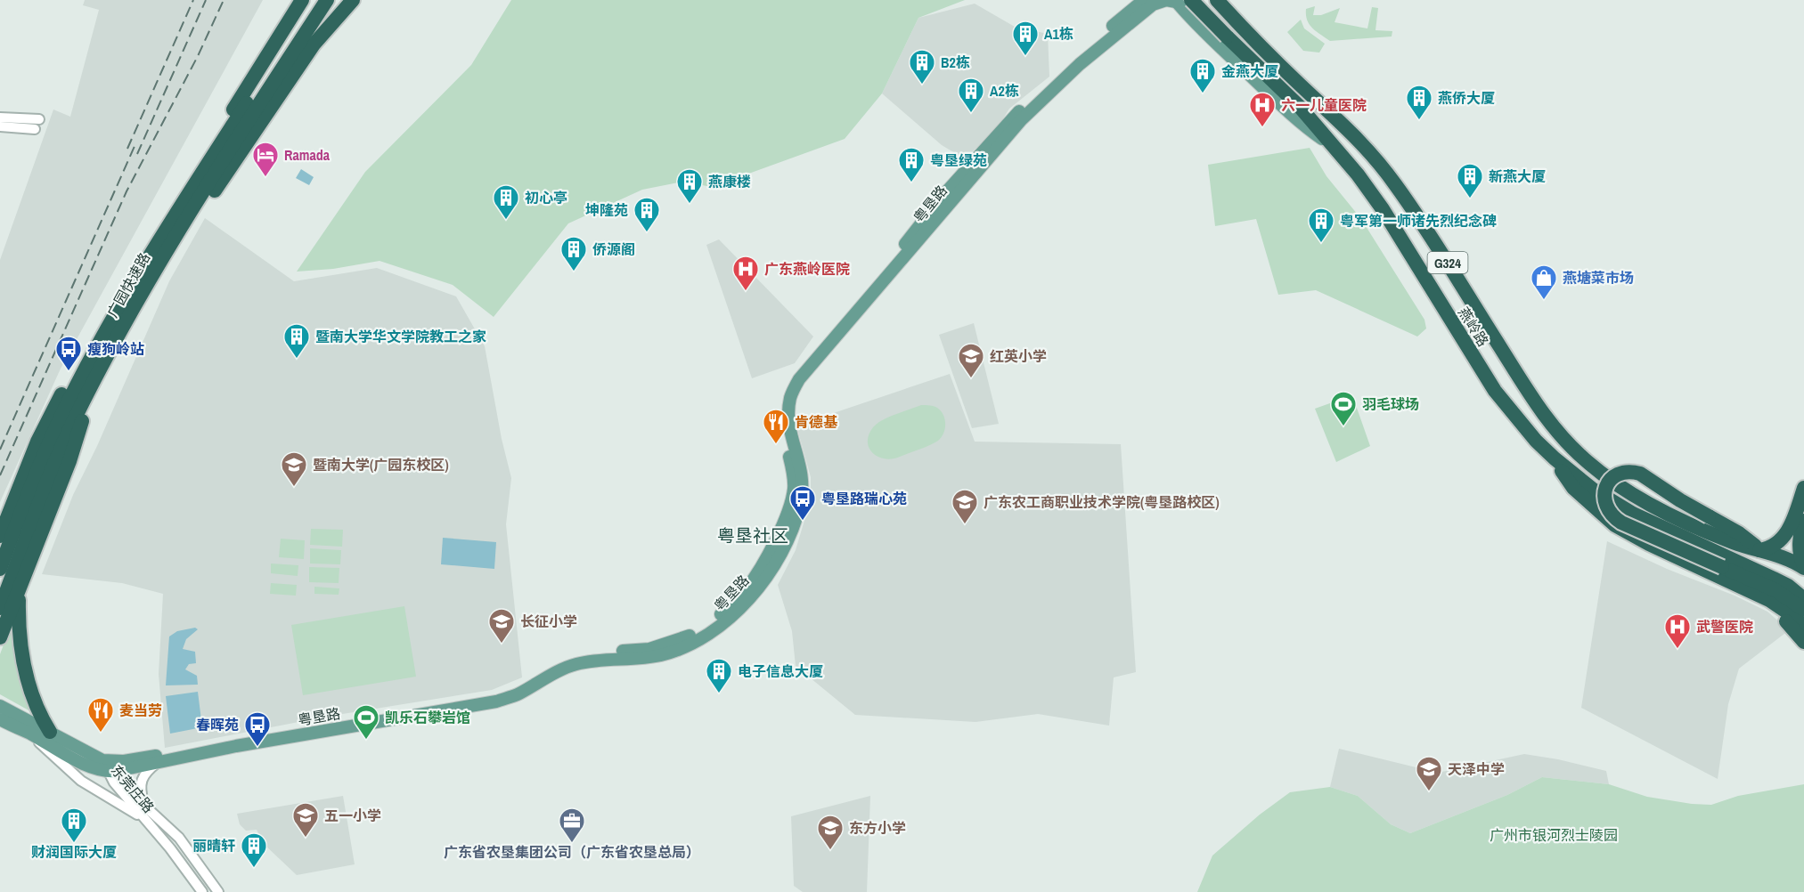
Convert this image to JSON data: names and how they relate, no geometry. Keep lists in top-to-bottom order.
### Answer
{
  "streets": {
    "highway": ["G324", "广园快速路", "燕岭路"],
    "main road": ["粤垦路"],
    "street": ["东莞庄路"]
  },
  "crossings": [
    ["粤垦路", "燕岭路"],
    ["粤垦路", "东莞庄路"]
  ],
  "districts": ["粤垦社区"],
  "parks": ["广州市银河烈士陵园"],
  "places": {
    "building": [
      "A1栋",
      "B2栋",
      "金燕大厦",
      "A2栋",
      "燕侨大厦",
      "粤垦绿苑",
      "新燕大厦",
      "燕康楼",
      "初心亭",
      "坤隆苑",
      "粤军第一师诸先烈纪念碑",
      "侨源阁",
      "暨南大学华文学院教工之家",
      "电子信息大厦",
      "财润国际大厦",
      "丽晴轩"
    ],
    "hospital": ["六一儿童医院", "广东燕岭医院", "武警医院"],
    "hotel": ["Ramada"],
    "shop": ["燕塘菜市场"],
    "bus stop": ["瘦狗岭站", "粤垦路瑞心苑", "春晖苑"],
    "school or university": [
      "红英小学",
      "暨南大学(广园东校区)",
      "广东农工商职业技术学院(粤垦路校区)",
      "长征小学",
      "天泽中学",
      "五一小学",
      "东方小学"
    ],
    "sports": ["羽毛球场", "凯乐石攀岩馆"],
    "restaurant": ["肯德基", "麦当劳"],
    "office": ["广东省农垦集团公司（广东省农垦总局）"]
  }
}
